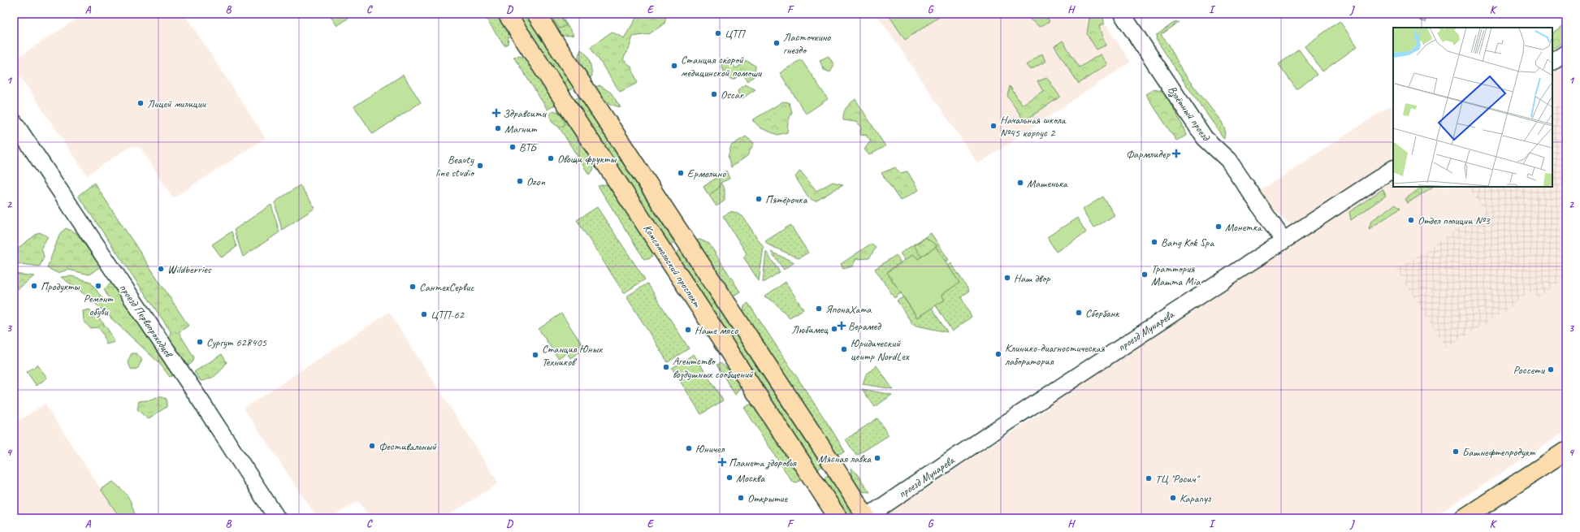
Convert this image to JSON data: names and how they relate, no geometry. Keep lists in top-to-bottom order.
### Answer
{
  "streets": {
    "main road": ["Комсомольский проспект"],
    "street": ["Взлётный проезд", "проезд Первопроходцев", "проезд Мунарева"]
  },
  "crossings": [
    ["Взлётный проезд", "проезд Мунарева"]
  ],
  "places": {
    "other": [
      "ЦТП",
      "Ласточкино гнездо",
      "Cтанция скорой медицинской помоши",
      "Oscar",
      "Лицей милиции",
      "Начальная школа №45 корпус 2",
      "Магнит",
      "ВТБ",
      "Овощи фрукты",
      "Beauty line studio",
      "Ермолино",
      "Ozon",
      "Машенька",
      "Пятёрочка",
      "Отдел полиции №3",
      "Монетка",
      "Bang Kok Spa",
      "Wildberries",
      "Траттория Mamma Mia",
      "Наш двор",
      "Продукты",
      "Ремонт обуви",
      "СантехСервис",
      "ЯпонаХата",
      "Сбербанк",
      "ЦТП-62",
      "Любимец",
      "Наше мясо",
      "Сургут 628405",
      "Юридический центр NordLex",
      "Клинико-диагностическая лаборатория",
      "Станция Юных Техников",
      "Агентство воздушных сообщений",
      "Россети",
      "Фестивальный",
      "Юничел",
      "Башнефтепродукт",
      "Мясная лавка",
      "Москва",
      "ТЦ \"Росич\"",
      "Открытие",
      "Карапуз"
    ],
    "health": [
      "Здравсити",
      "Фармлидер",
      "Верамед",
      "Планета здоровья"
    ]
  },
  "grid": {
    "columns": [
      "A",
      "B",
      "C",
      "D",
      "E",
      "F",
      "G",
      "H",
      "I",
      "J",
      "K"
    ],
    "rows": [
      "1",
      "2",
      "3",
      "4"
    ]
  }
}
